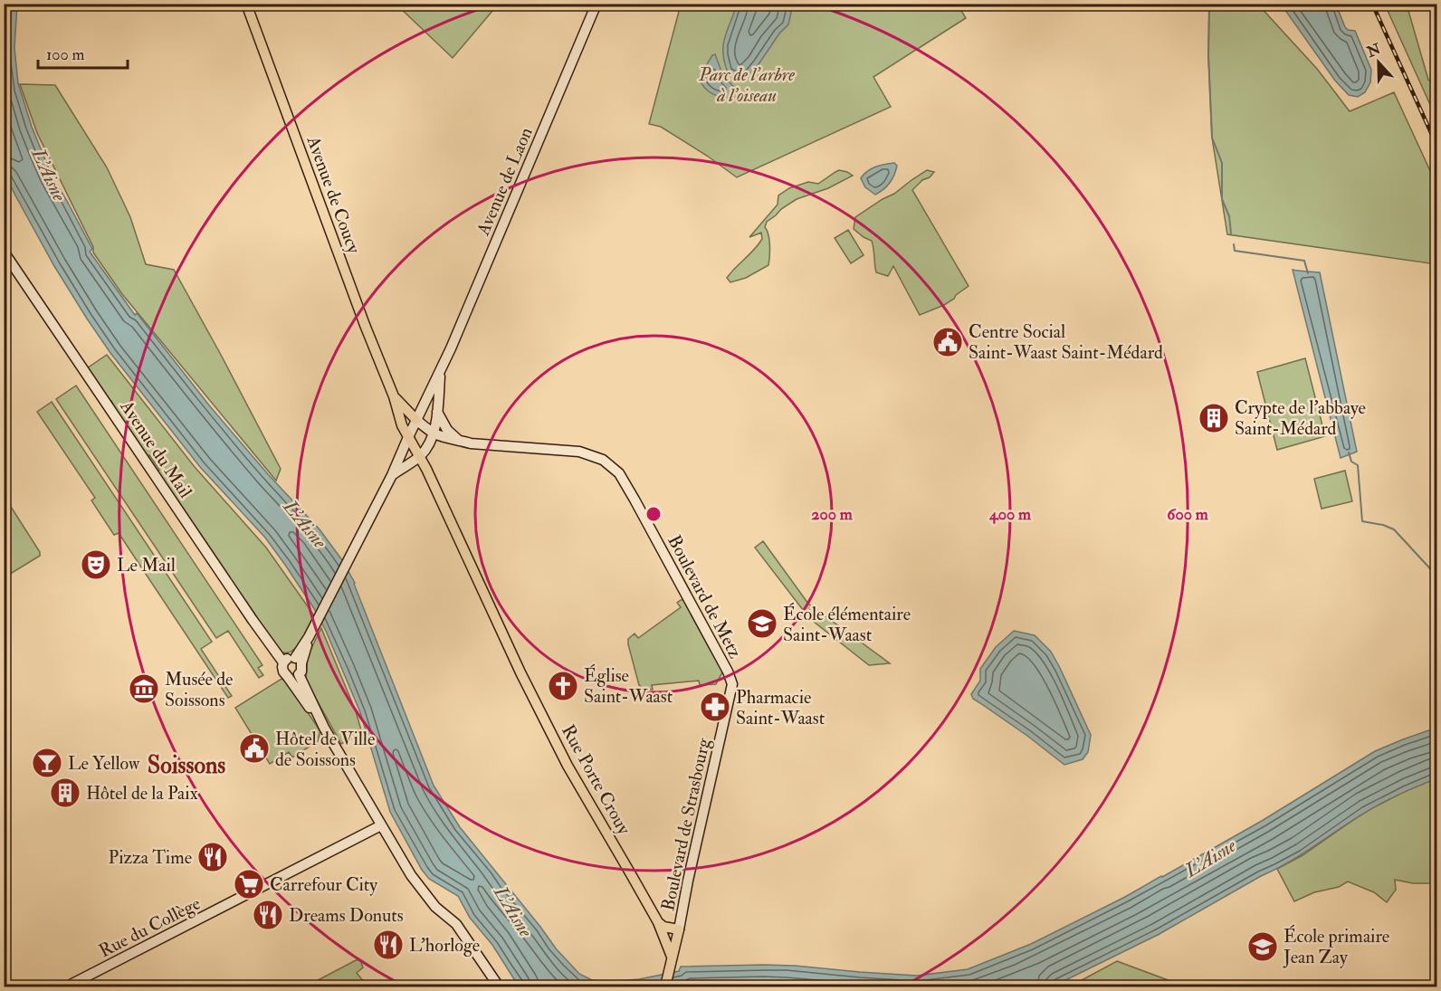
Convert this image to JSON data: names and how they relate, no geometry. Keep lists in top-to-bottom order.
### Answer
{
  "streets": {
    "main road": [
      "Avenue de Laon",
      "Avenue de Coucy",
      "Avenue du Mail",
      "Boulevard de Metz",
      "Rue Porte Crouy",
      "Boulevard de Strasbourg",
      "Rue du Collège"
    ]
  },
  "crossings": [
    ["Avenue de Coucy", "Rue Porte Crouy"],
    ["Boulevard de Metz", "Boulevard de Strasbourg"],
    ["Rue Porte Crouy", "Boulevard de Strasbourg"]
  ],
  "districts": ["Soissons"],
  "water": ["L'Aisne"],
  "parks": ["Parc de l'arbre à l'oiseau"],
  "places": {
    "public building": ["Centre Social Saint-Waast Saint-Médard", "Hôtel de Ville de Soissons"],
    "building": ["Crypte de l'abbaye Saint-Médard", "Hôtel de la Paix"],
    "theatre": ["Le Mail"],
    "school or university": ["École élémentaire Saint-Waast", "École primaire Jean Zay"],
    "church": ["Église Saint-Waast"],
    "museum": ["Musée de Soissons"],
    "pharmacy": ["Pharmacie Saint-Waast"],
    "bar": ["Le Yellow"],
    "restaurant": ["Pizza Time", "Dreams Donuts", "L'horloge"],
    "supermarket": ["Carrefour City"]
  },
  "scale_bar": "100 m",
  "north": "top",
  "rings": ["200 m", "400 m", "600 m"]
}
